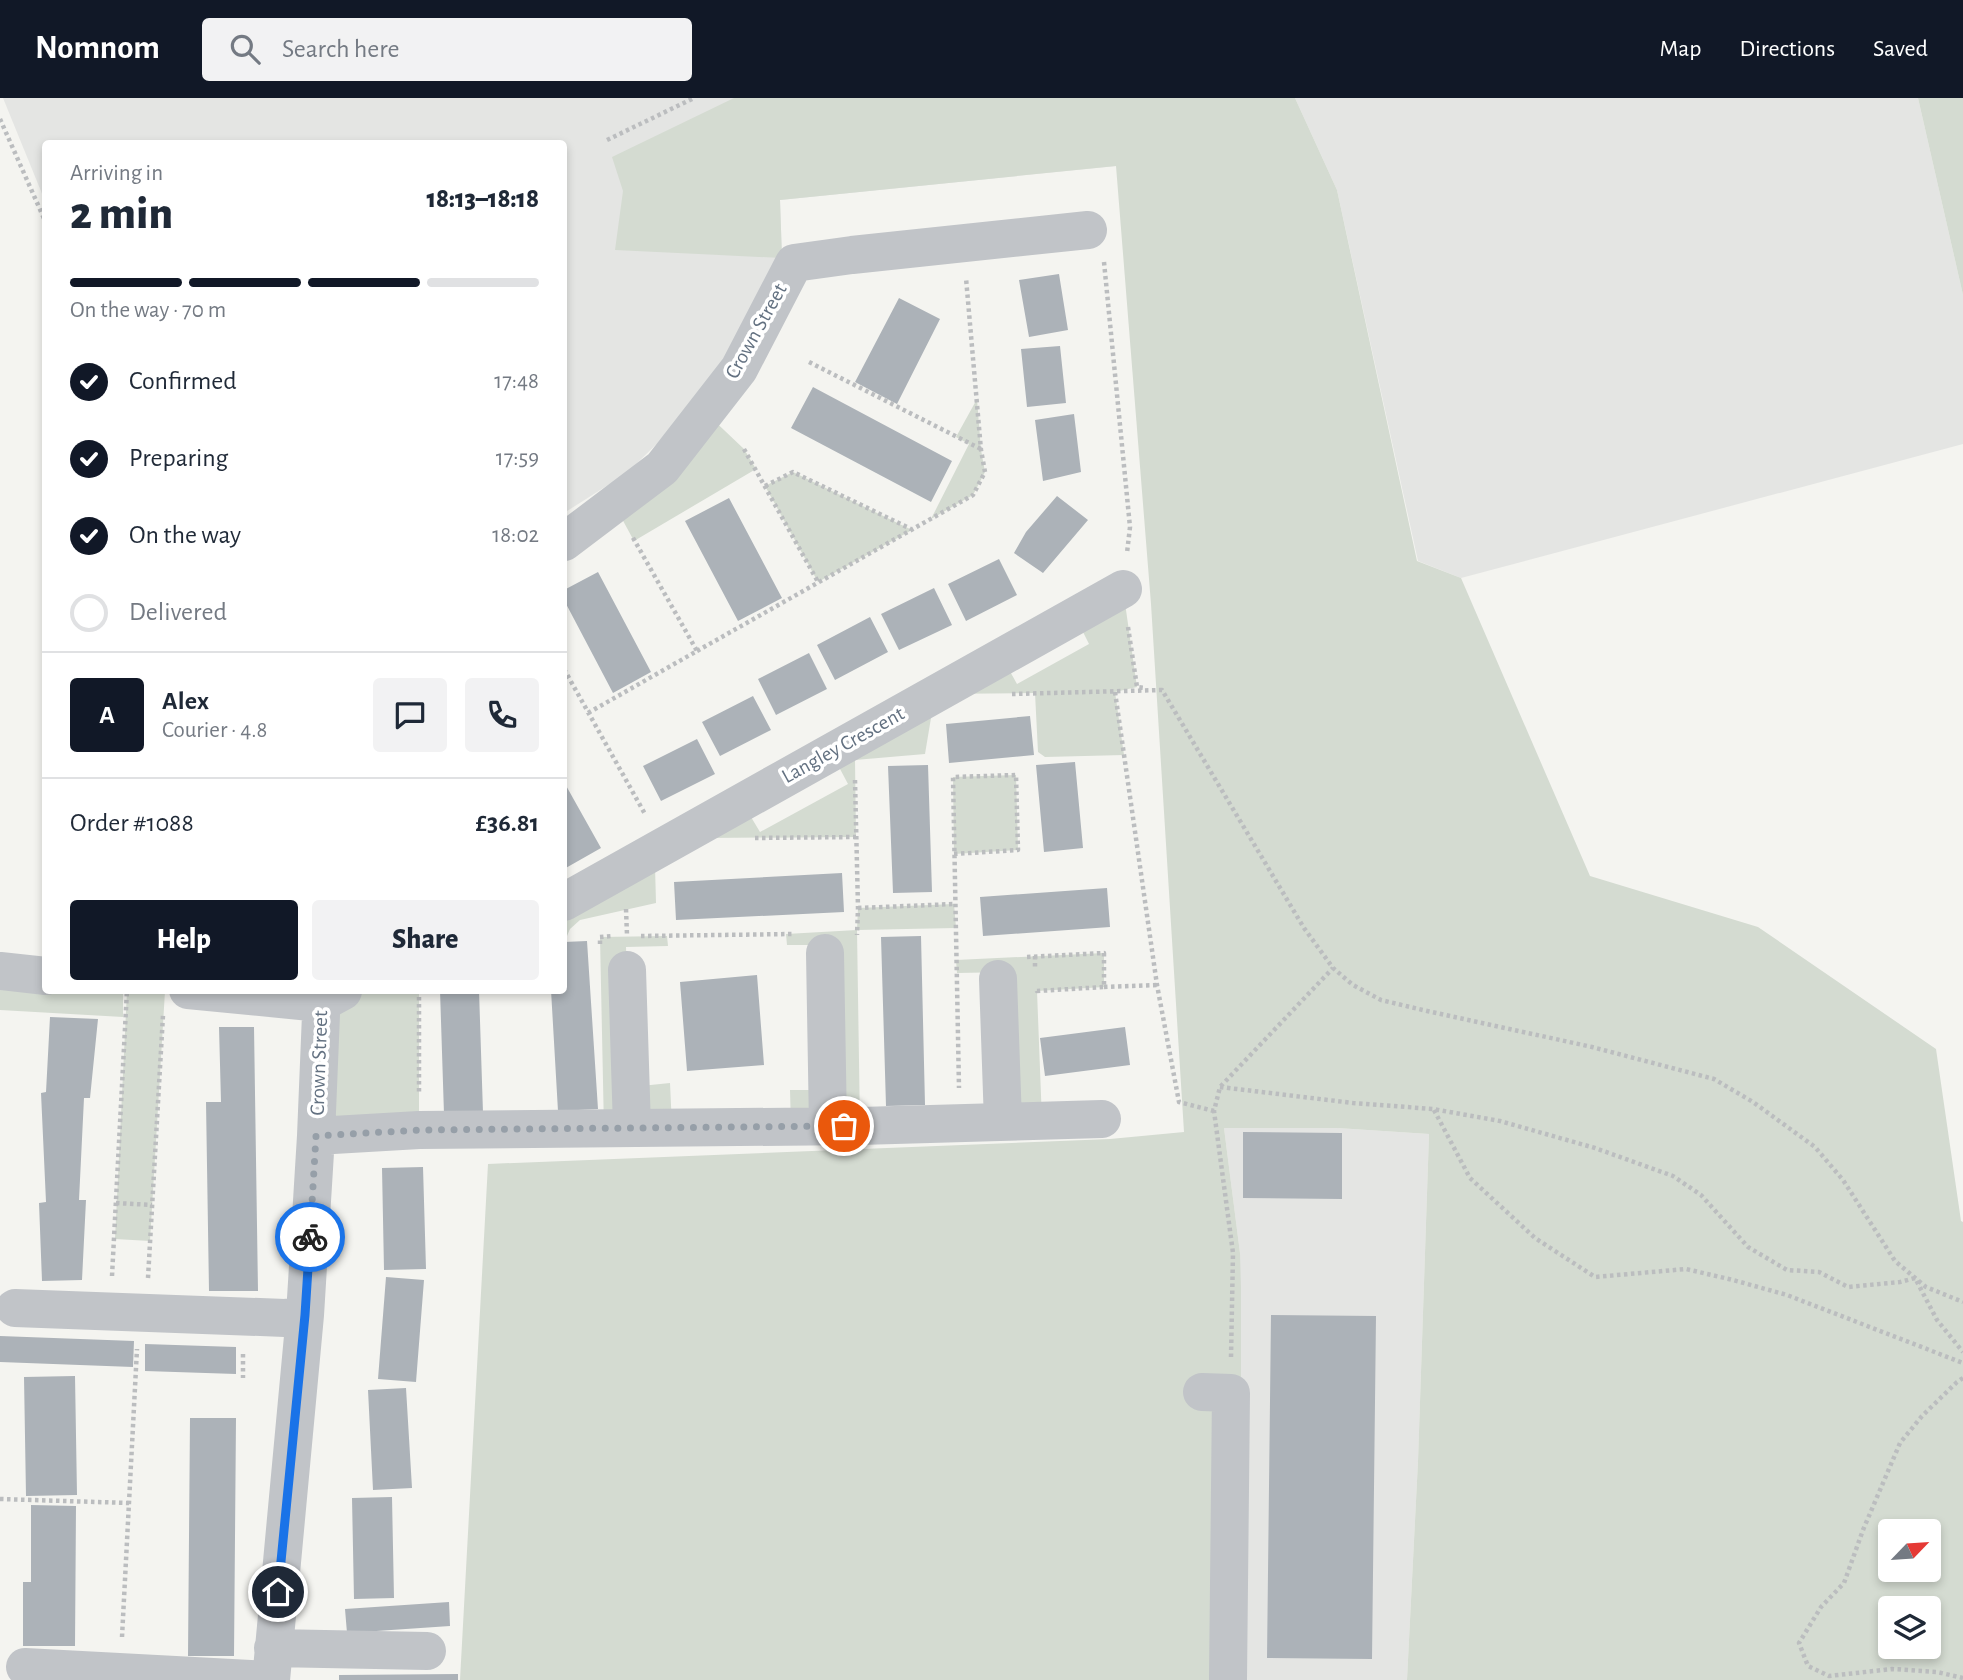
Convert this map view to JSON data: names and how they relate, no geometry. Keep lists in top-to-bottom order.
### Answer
{
  "streets": {
    "street": ["Crown Street", "Langley Crescent"]
  },
  "north": "top right",
  "page": {
    "header": "Nomnom",
    "search": "Search here",
    "nav": ["Map", "Directions", "Saved"],
    "heading": ["2 min", "Arriving in", "18:13–18:18"],
    "panel": [
      "Alex",
      "Courier · 4.8",
      "Order #1088",
      "£36.81"
    ],
    "bar": "On the way · 70 m",
    "list": [
      ["Confirmed", "17:48"],
      ["Preparing", "17:59"],
      ["On the way", "18:02"],
      "Delivered"
    ],
    "round": "A",
    "buttons": ["Help", "Share"]
  }
}
